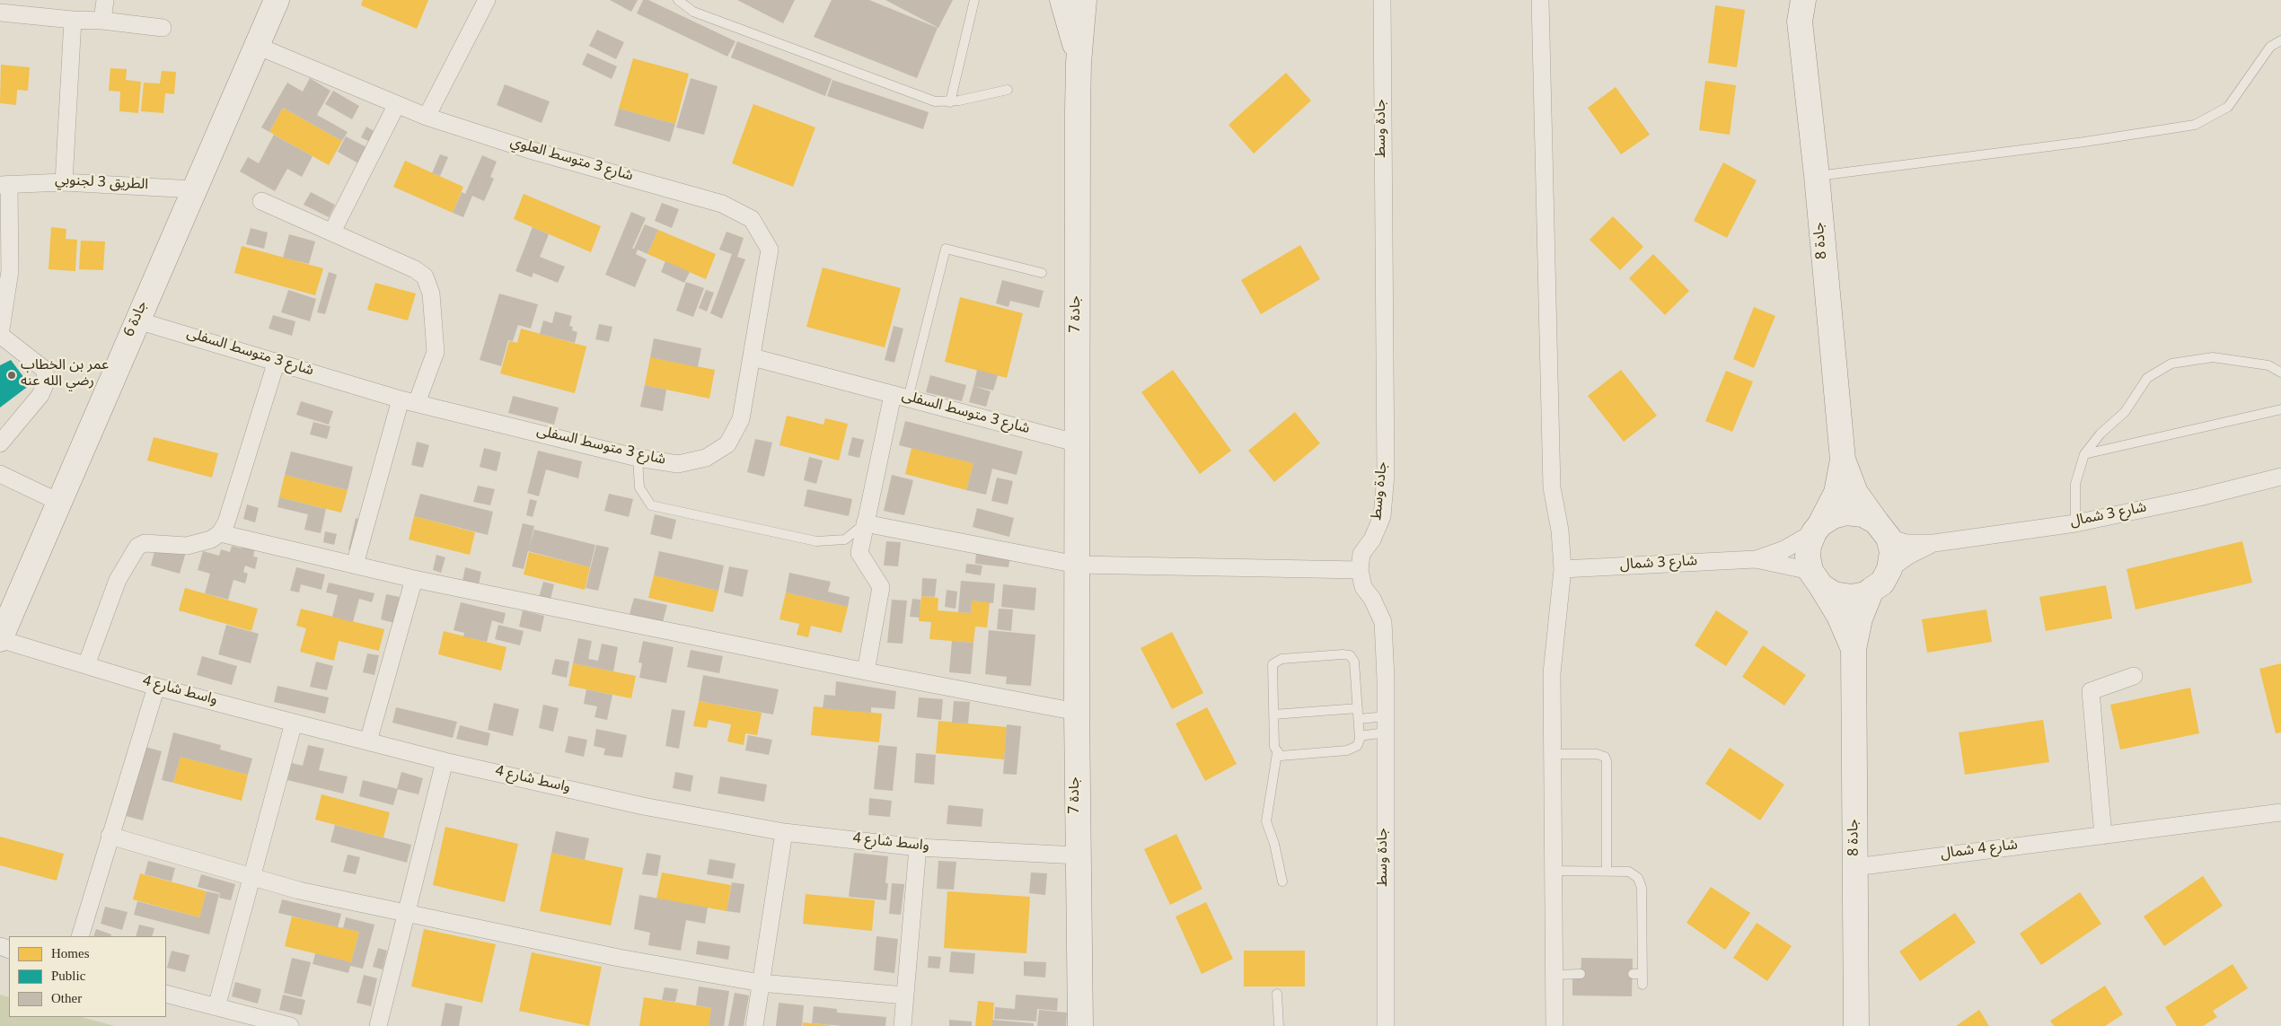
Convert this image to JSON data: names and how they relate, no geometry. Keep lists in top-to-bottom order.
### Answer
{
  "streets": {
    "main road": ["جادة 8", "جادة 7", "جادة 6"],
    "street": [
      "جادة وسط",
      "شارع 3 متوسط العلوي",
      "الطريق 3 لجنوبي",
      "شارع 3 متوسط السفلى",
      "شارع 3 شمال",
      "واسط شارع 4",
      "شارع 4 شمال"
    ]
  },
  "crossings": [
    ["شارع 3 متوسط العلوي", "جادة 6"],
    ["شارع 3 متوسط العلوي", "شارع 3 متوسط السفلى"],
    ["الطريق 3 لجنوبي", "جادة 6"],
    ["جادة 8", "شارع 3 شمال"],
    ["جادة 8", "شارع 4 شمال"],
    ["جادة 7", "شارع 3 متوسط السفلى"],
    ["جادة 7", "واسط شارع 4"],
    ["جادة 6", "شارع 3 متوسط السفلى"],
    ["جادة 6", "واسط شارع 4"]
  ],
  "places": ["عمر بن الخطاب رضي الله عنه"],
  "legend": ["Homes", "Public", "Other"]
}
